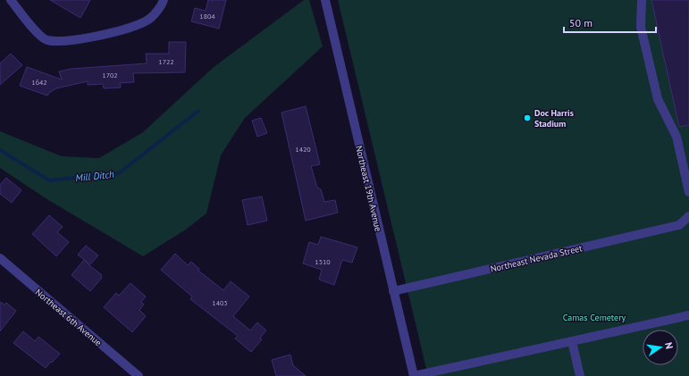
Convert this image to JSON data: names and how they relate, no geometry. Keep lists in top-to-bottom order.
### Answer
{
  "streets": {
    "street": ["Northeast 19th Avenue", "Northeast Nevada Street", "Northeast 6th Avenue"]
  },
  "crossings": [
    ["Northeast 19th Avenue", "Northeast Nevada Street"]
  ],
  "water": ["Mill Ditch"],
  "parks": ["Camas Cemetery"],
  "places": ["Doc Harris Stadium"],
  "house_numbers": [
    "1804",
    "1722",
    "1702",
    "1642",
    "1420",
    "1510",
    "1403"
  ],
  "scale_bar": "50 m",
  "north": "right"
}
